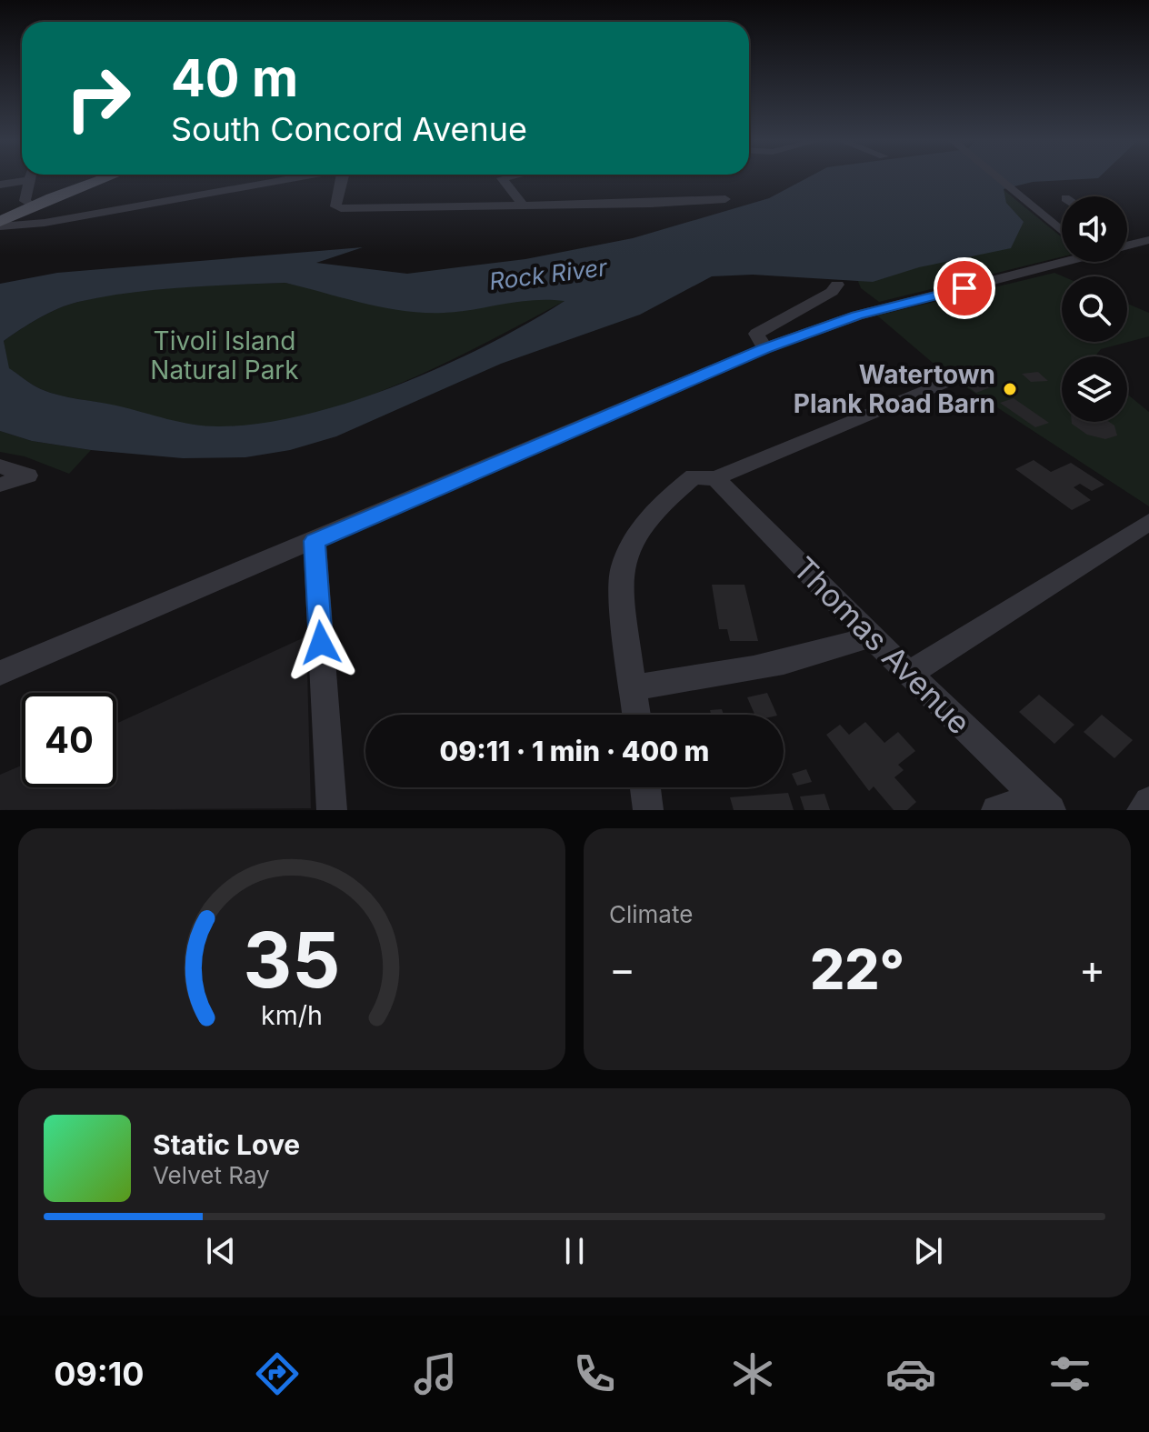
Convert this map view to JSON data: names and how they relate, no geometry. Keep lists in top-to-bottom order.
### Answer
{
  "streets": {
    "street": ["Thomas Avenue"]
  },
  "water": ["Rock River"],
  "parks": ["Tivoli Island Natural Park"],
  "places": ["Watertown Plank Road Barn"],
  "page": {
    "turn": ["40 m", "South Concord Avenue"],
    "limit": "40",
    "trip": "09:11 · 1 min · 400 m",
    "tile": "Climate",
    "heat": ["−", "22°", "+"],
    "song": ["Static Love", "Velvet Ray"],
    "tabs": "09:10",
    "gauge": ["35", "km/h"]
  }
}
